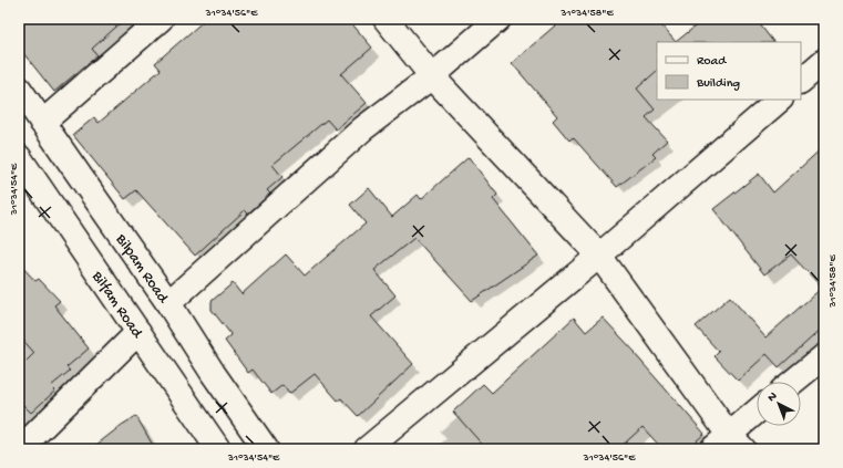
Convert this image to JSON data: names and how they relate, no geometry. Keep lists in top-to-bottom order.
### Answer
{
  "streets": {
    "street": ["Bilpam Road", "Bilfam Road"]
  },
  "legend": ["Road", "Building"],
  "north": "top left",
  "coordinates": ["31°34'56\"E", "31°34'58\"E", "31°34'54\"E"]
}
